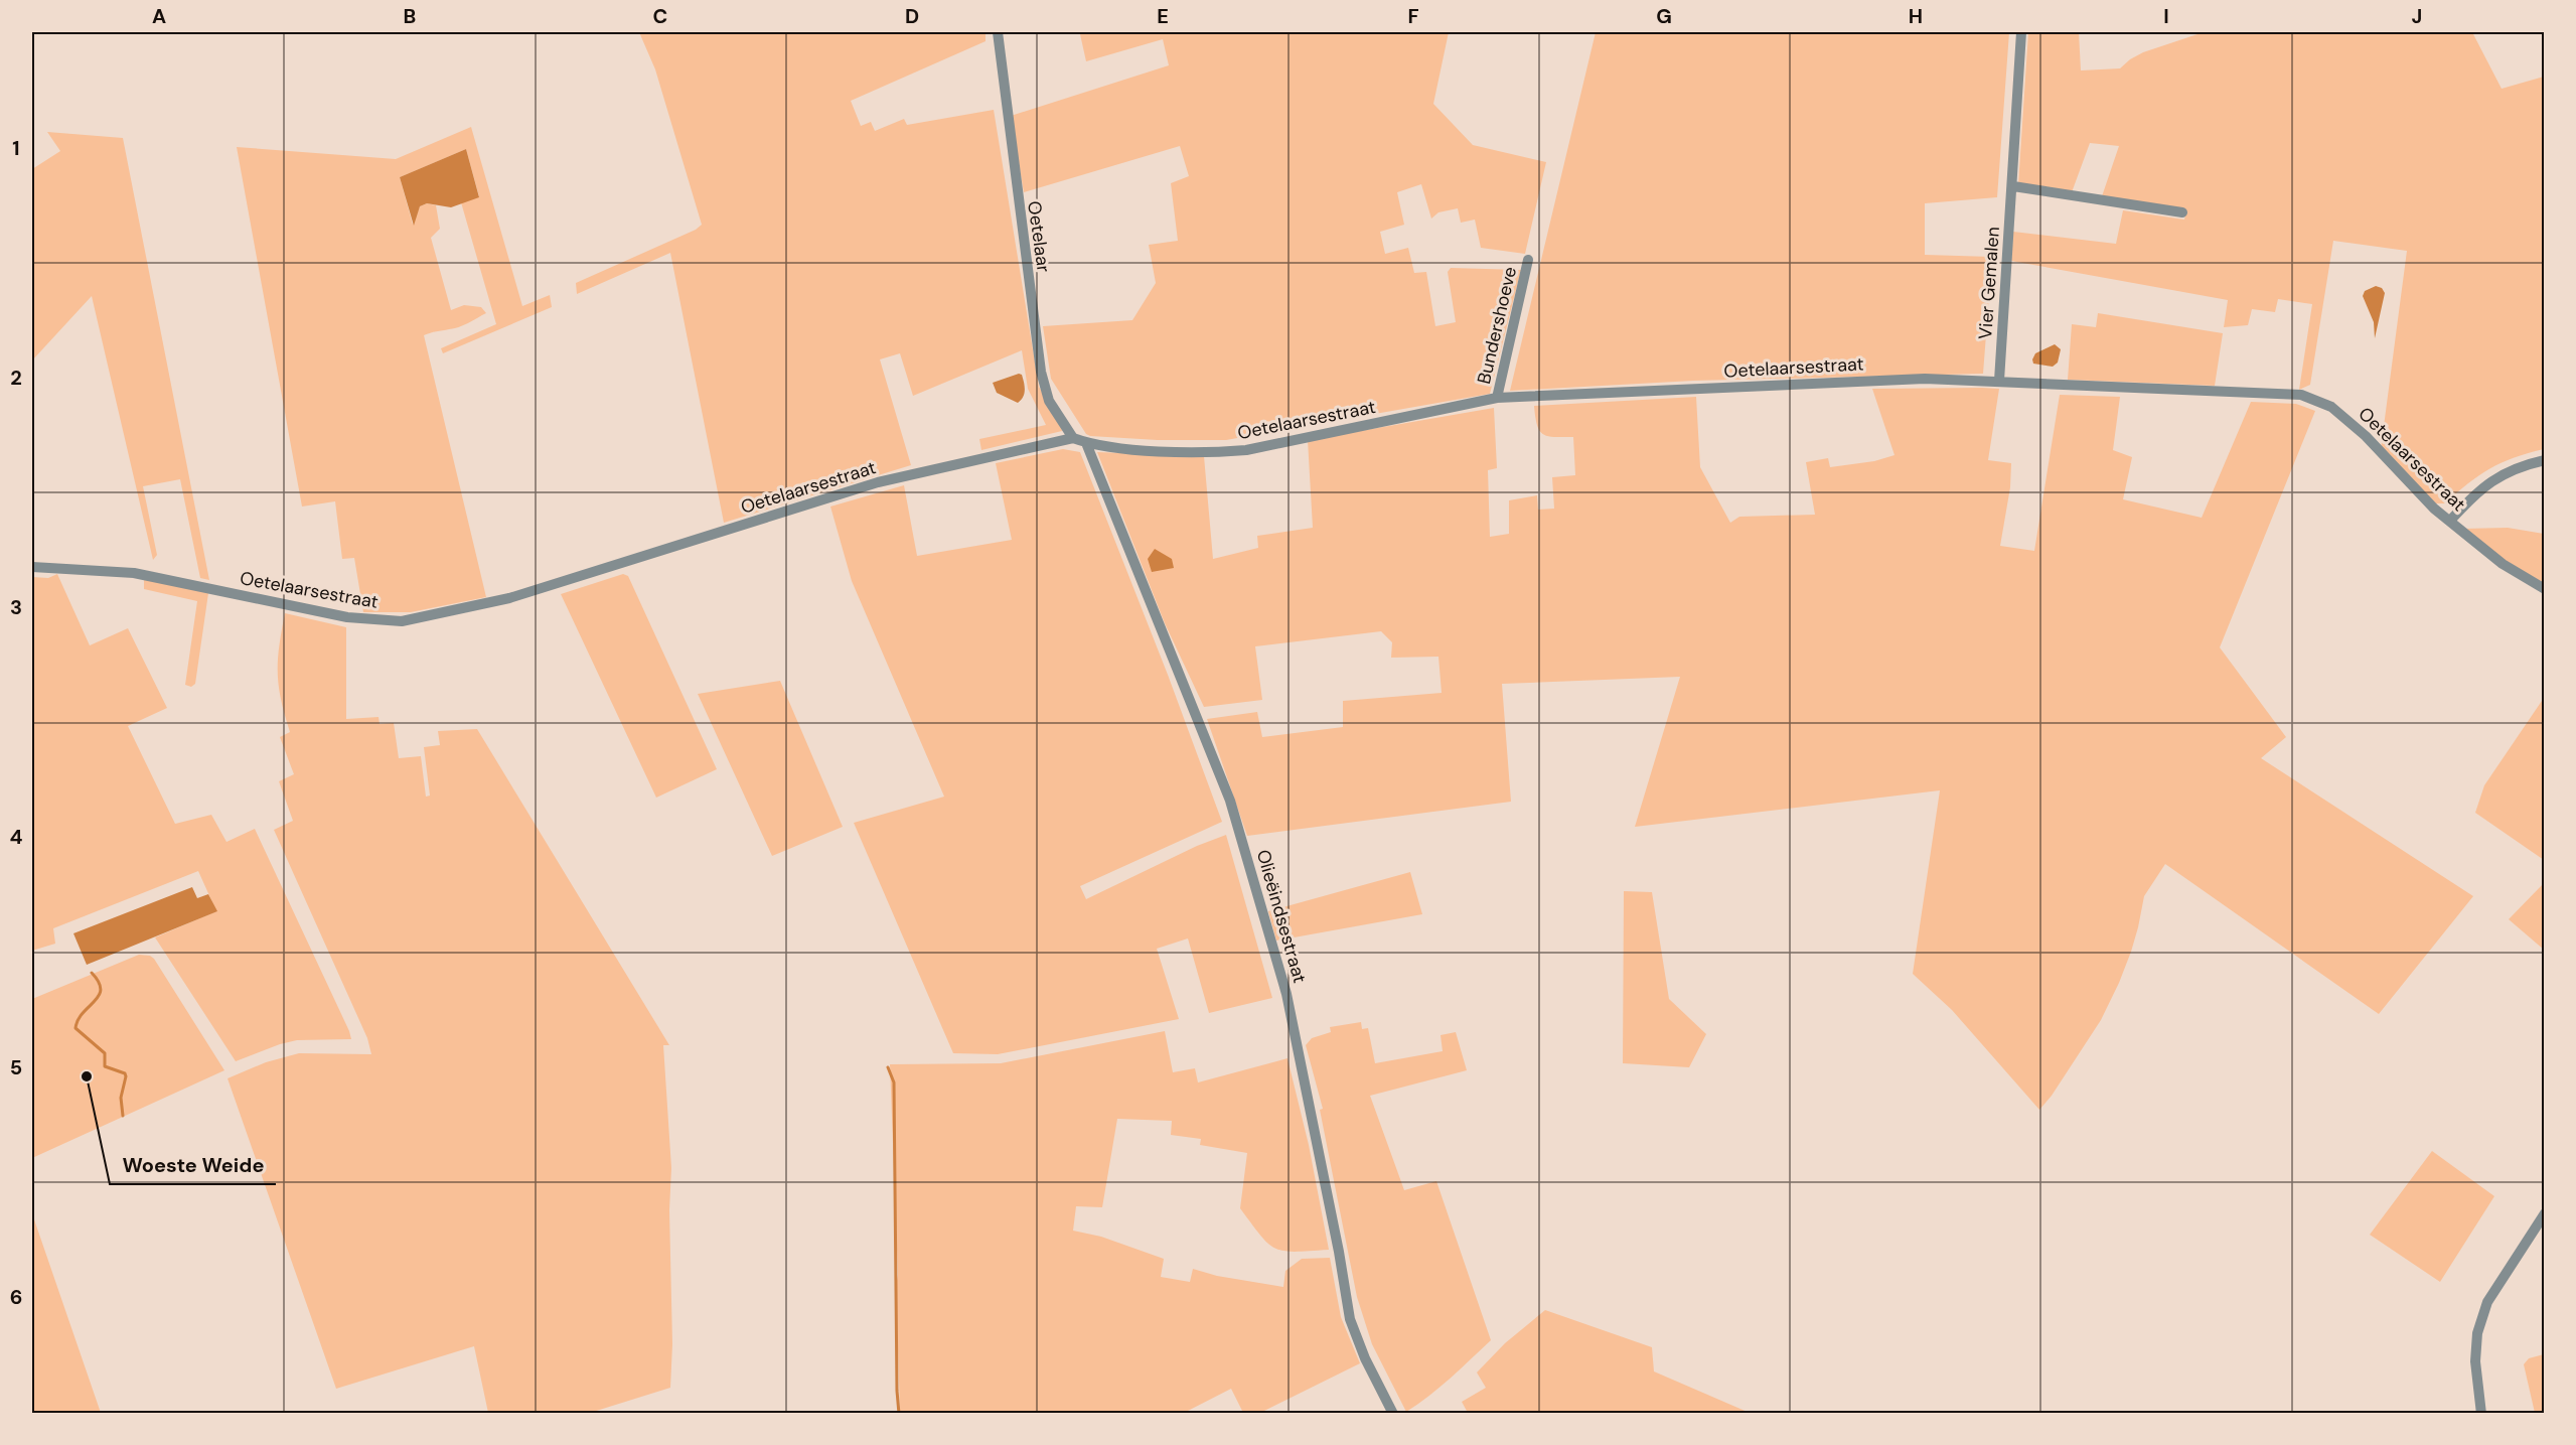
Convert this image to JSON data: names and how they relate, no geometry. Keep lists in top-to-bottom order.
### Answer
{
  "streets": {
    "street": [
      "Oetelaar",
      "Vier Gemalen",
      "Bundershoeve",
      "Oetelaarsestraat",
      "Olieëindsestraat"
    ]
  },
  "crossings": [
    ["Oetelaar", "Oetelaarsestraat"],
    ["Vier Gemalen", "Oetelaarsestraat"],
    ["Bundershoeve", "Oetelaarsestraat"],
    ["Oetelaarsestraat", "Olieëindsestraat"]
  ],
  "places": ["Woeste Weide"],
  "grid": {
    "columns": [
      "A",
      "B",
      "C",
      "D",
      "E",
      "F",
      "G",
      "H",
      "I",
      "J"
    ],
    "rows": [
      "1",
      "2",
      "3",
      "4",
      "5",
      "6"
    ]
  }
}
